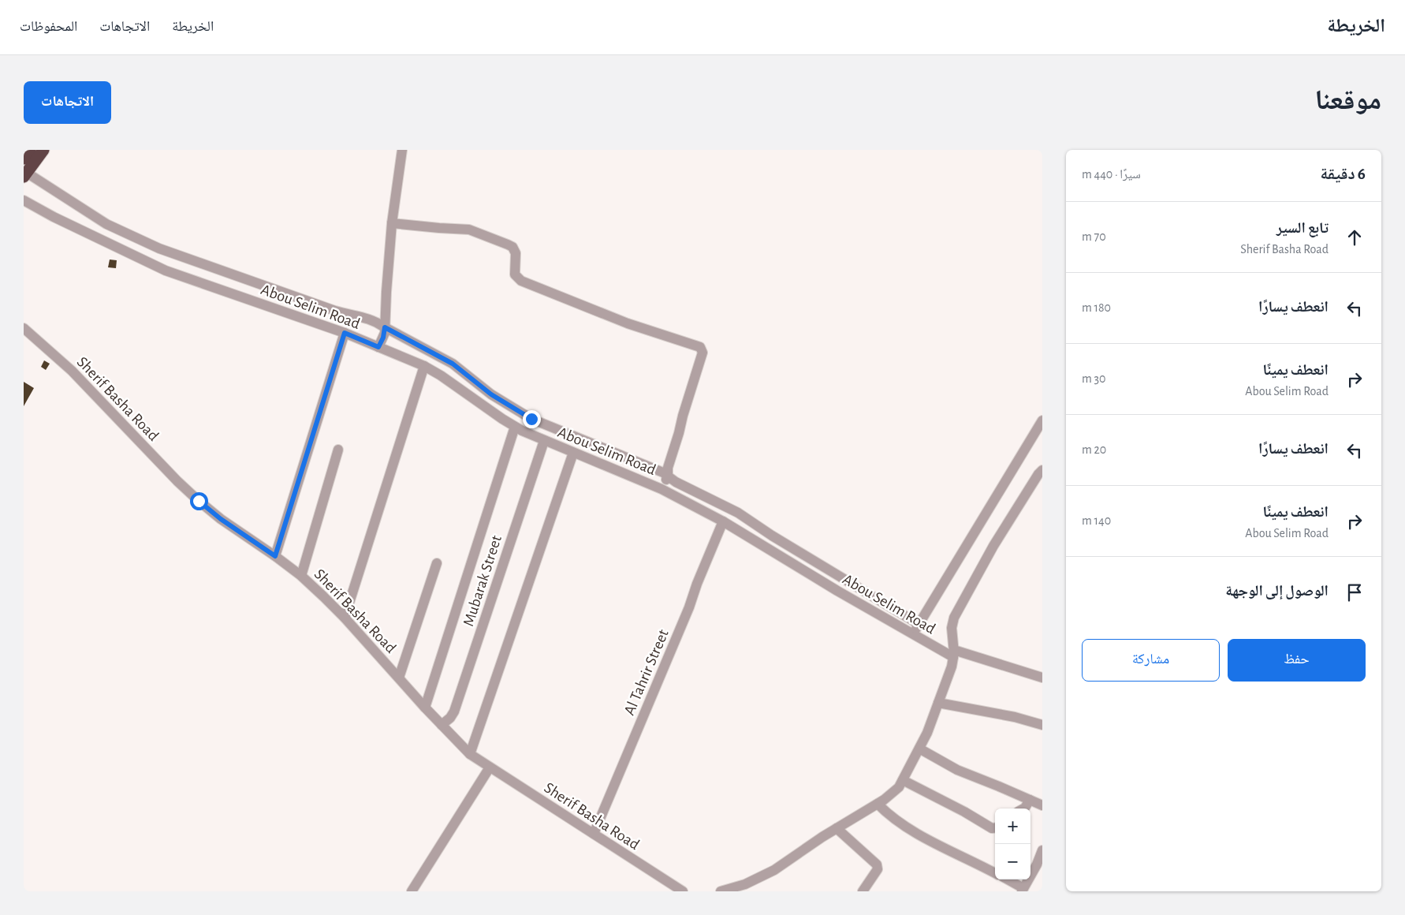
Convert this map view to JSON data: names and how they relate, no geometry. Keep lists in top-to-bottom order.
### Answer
{
  "streets": {
    "street": [
      "Abou Selim Road",
      "Sherif Basha Road",
      "Mubarak Street",
      "Al Tahrir Street"
    ]
  },
  "crossings": [
    ["Abou Selim Road", "Mubarak Street"],
    ["Abou Selim Road", "Al Tahrir Street"],
    ["Sherif Basha Road", "Mubarak Street"],
    ["Sherif Basha Road", "Al Tahrir Street"]
  ],
  "page": {
    "header": "الخريطة",
    "nav": ["الخريطة", "الاتجاهات", "المحفوظات"],
    "title": "موقعنا",
    "buttons": [
      "الاتجاهات",
      ["حفظ", "مشاركة"]
    ],
    "heading": ["6 دقيقة", "سيرًا · 440 m"],
    "list": [
      ["تابع السير", "Sherif Basha Road", "70 m"],
      ["انعطف يسارًا", "180 m"],
      ["انعطف يمينًا", "Abou Selim Road", "30 m"],
      ["انعطف يسارًا", "20 m"],
      ["انعطف يمينًا", "Abou Selim Road", "140 m"],
      "الوصول إلى الوجهة"
    ],
    "map_buttons": ["+", "−"]
  }
}
